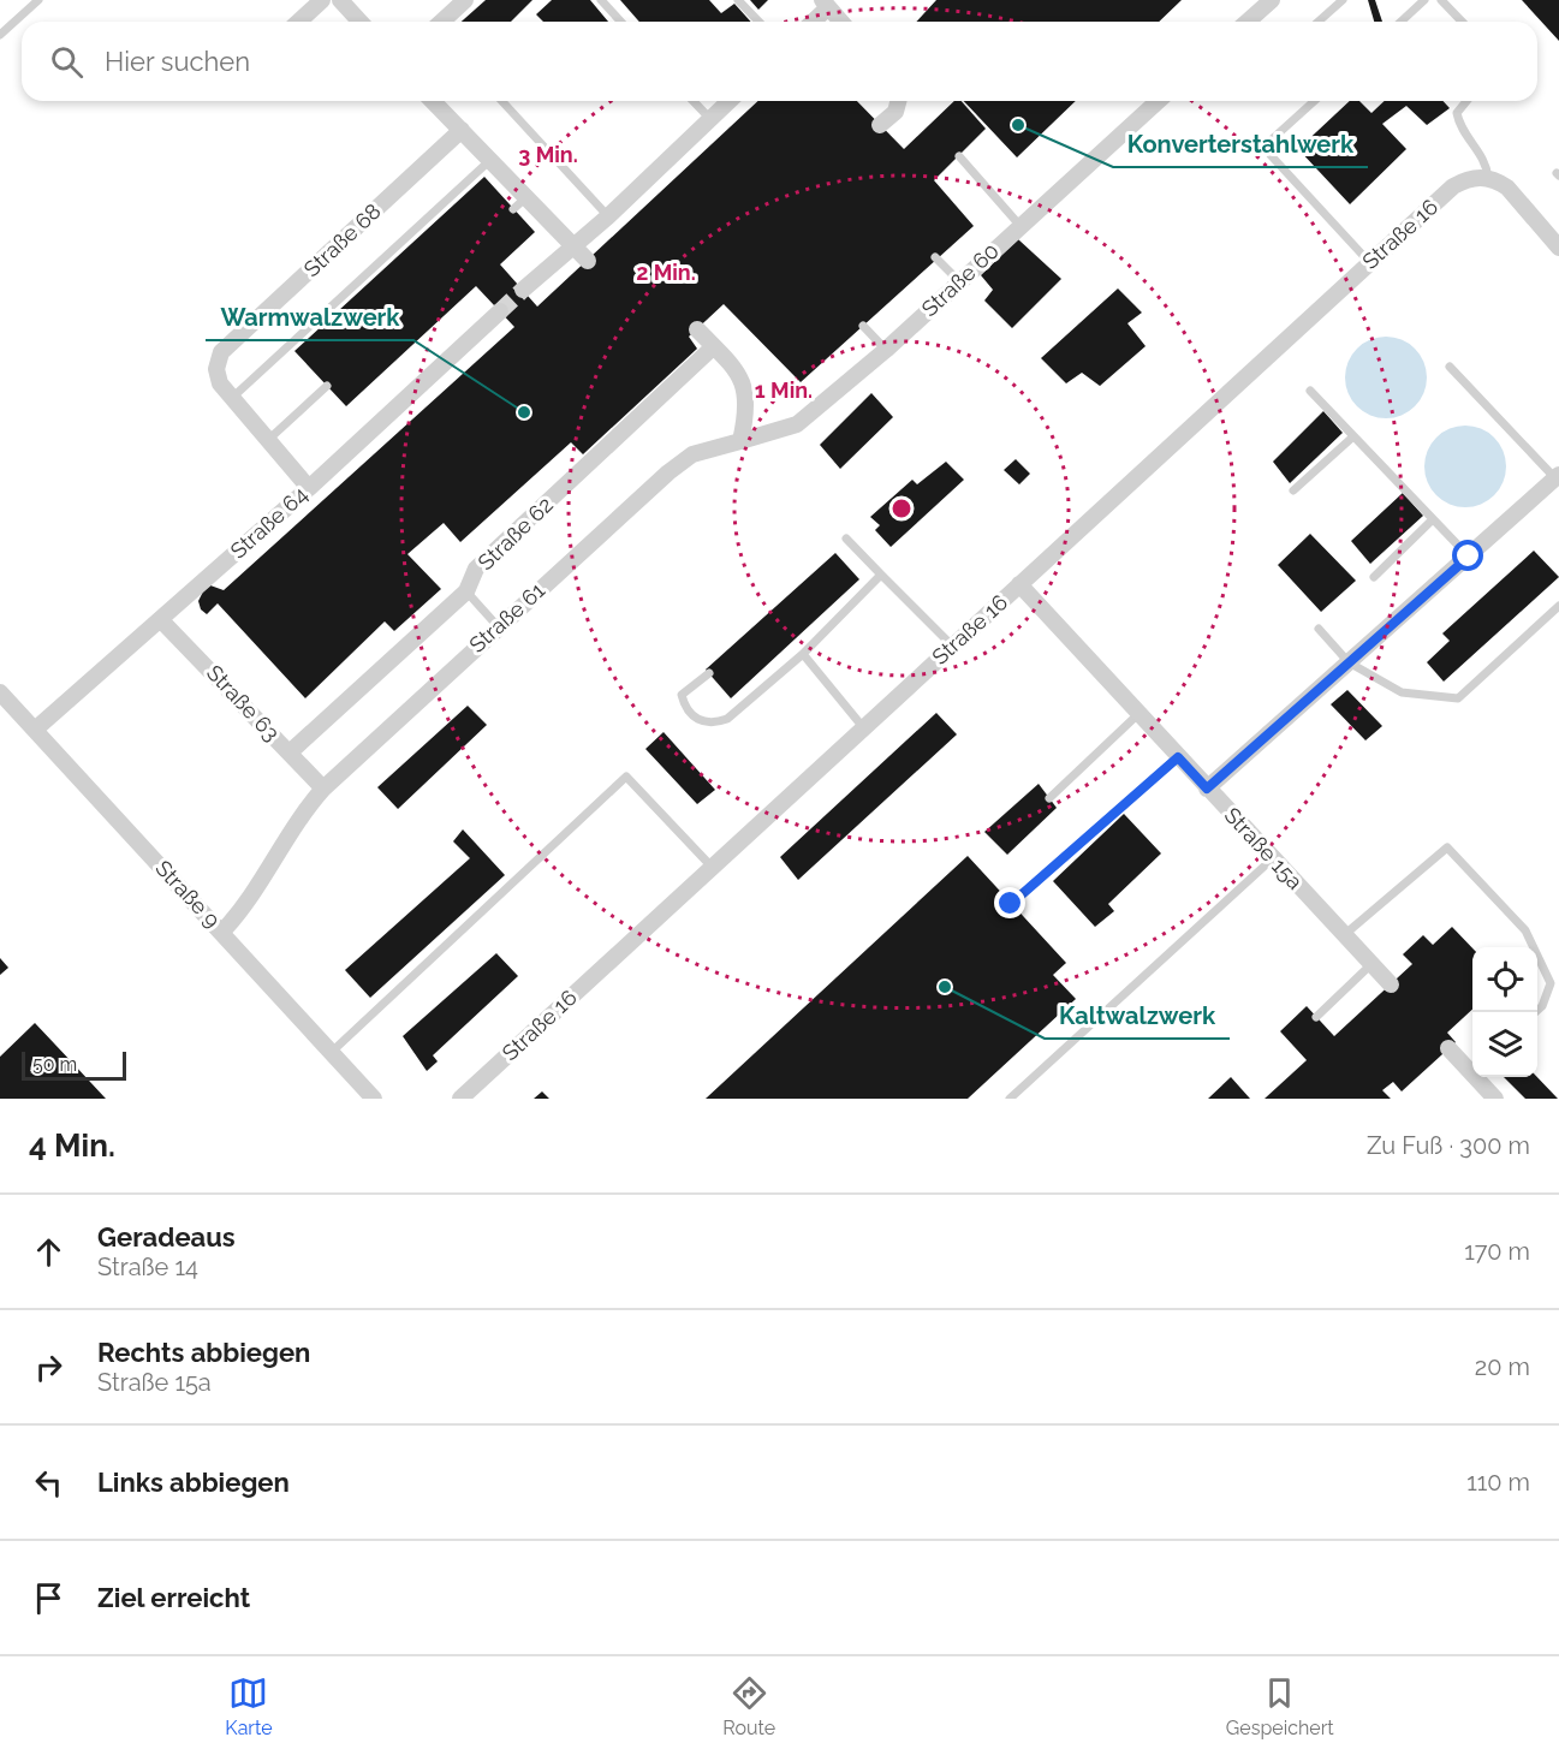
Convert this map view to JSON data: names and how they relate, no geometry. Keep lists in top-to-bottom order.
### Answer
{
  "streets": {
    "street": [
      "Straße 16",
      "Straße 68",
      "Straße 60",
      "Straße 64",
      "Straße 62",
      "Straße 61",
      "Straße 63",
      "Straße 15a",
      "Straße 9"
    ]
  },
  "crossings": [
    ["Straße 16", "Straße 15a"],
    ["Straße 68", "Straße 64"],
    ["Straße 60", "Straße 61"],
    ["Straße 64", "Straße 63"],
    ["Straße 64", "Straße 9"],
    ["Straße 62", "Straße 63"],
    ["Straße 61", "Straße 63"],
    ["Straße 61", "Straße 9"]
  ],
  "places": ["Konverterstahlwerk", "Warmwalzwerk", "Kaltwalzwerk"],
  "scale_bar": "50 m",
  "page": {
    "search": "Hier suchen",
    "scale": "50 m",
    "heading": ["4 Min.", "Zu Fuß · 300 m"],
    "list": [
      ["Geradeaus", "Straße 14", "170 m"],
      ["Rechts abbiegen", "Straße 15a", "20 m"],
      ["Links abbiegen", "110 m"],
      "Ziel erreicht"
    ],
    "nav": ["Karte", "Route", "Gespeichert"]
  },
  "rings": ["3 Min.", "2 Min.", "1 Min."]
}
